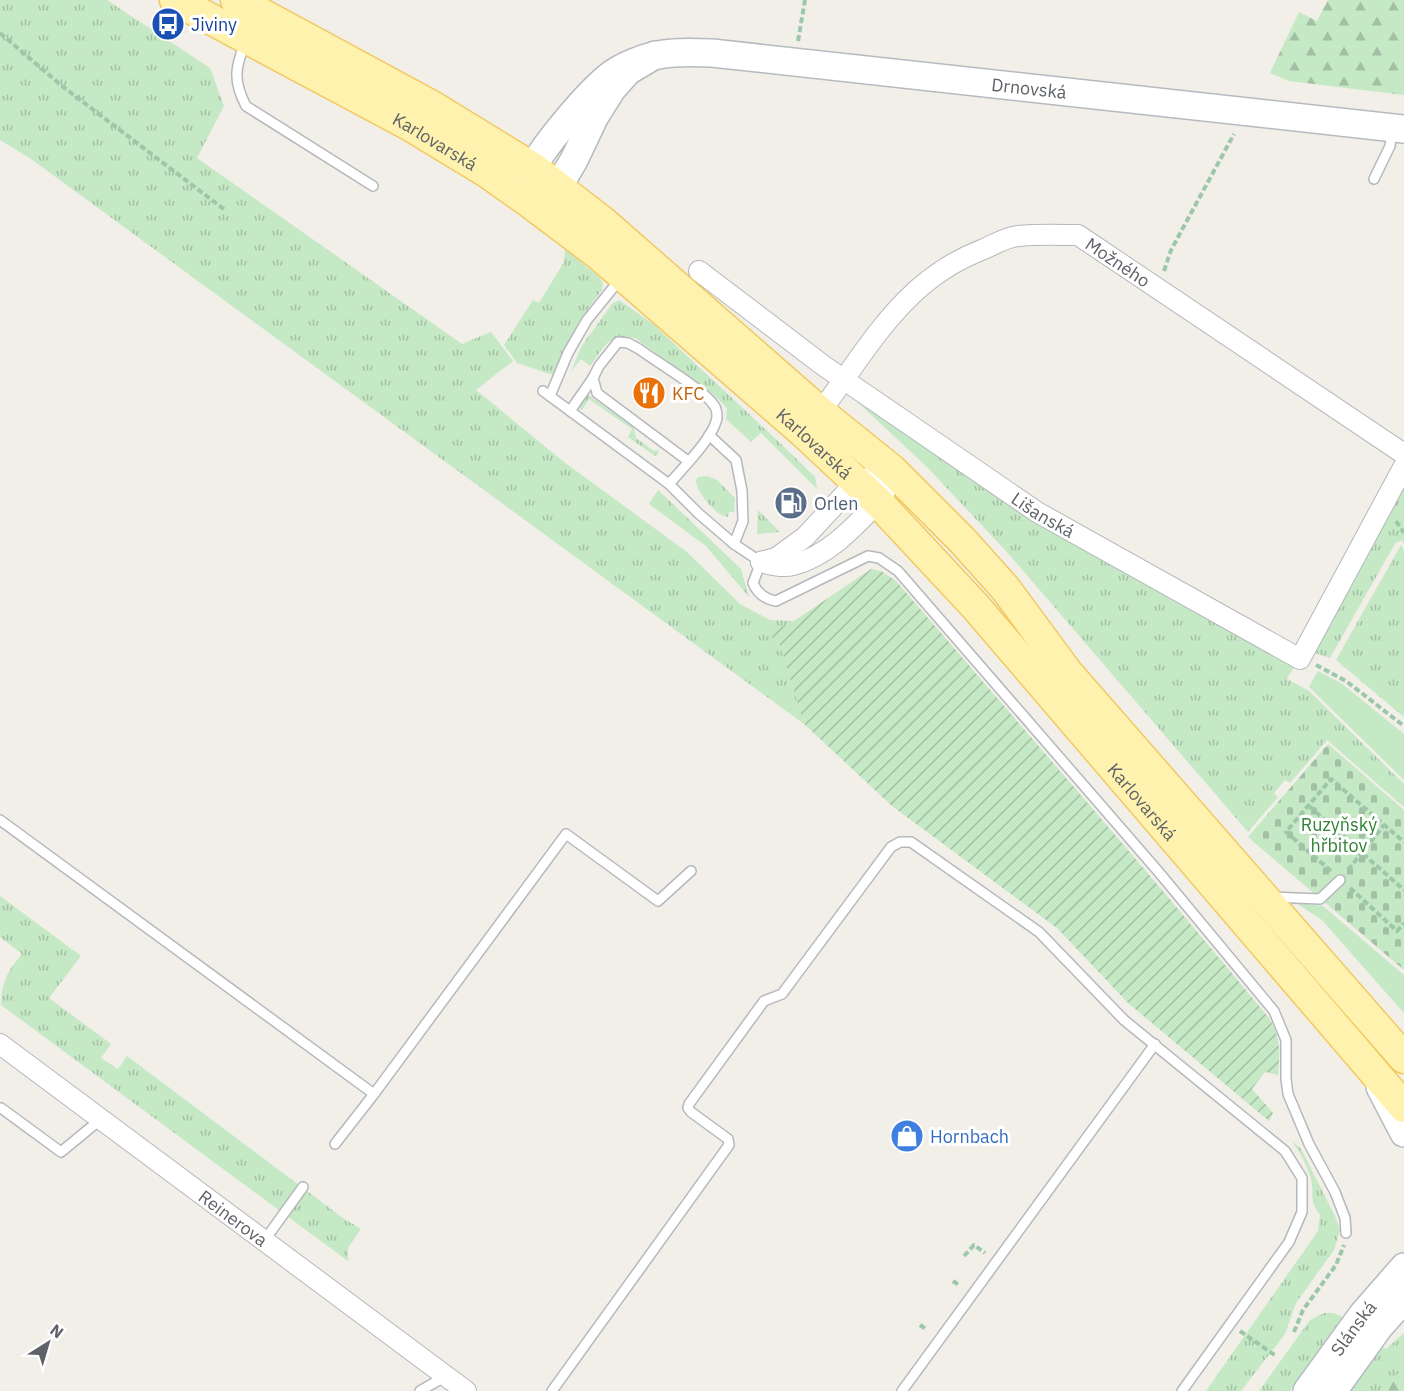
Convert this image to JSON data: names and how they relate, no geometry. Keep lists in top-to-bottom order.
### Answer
{
  "streets": {
    "main road": ["Drnovská", "Karlovarská", "Slánská"],
    "street": ["Možného", "Lišanská", "Reinerova"]
  },
  "crossings": [
    ["Drnovská", "Karlovarská"],
    ["Karlovarská", "Možného"],
    ["Možného", "Lišanská"]
  ],
  "parks": ["Ruzyňský hřbitov"],
  "places": {
    "bus stop": ["Jiviny"],
    "restaurant": ["KFC"],
    "fuel station": ["Orlen"],
    "shop": ["Hornbach"]
  },
  "north": "top right"
}
